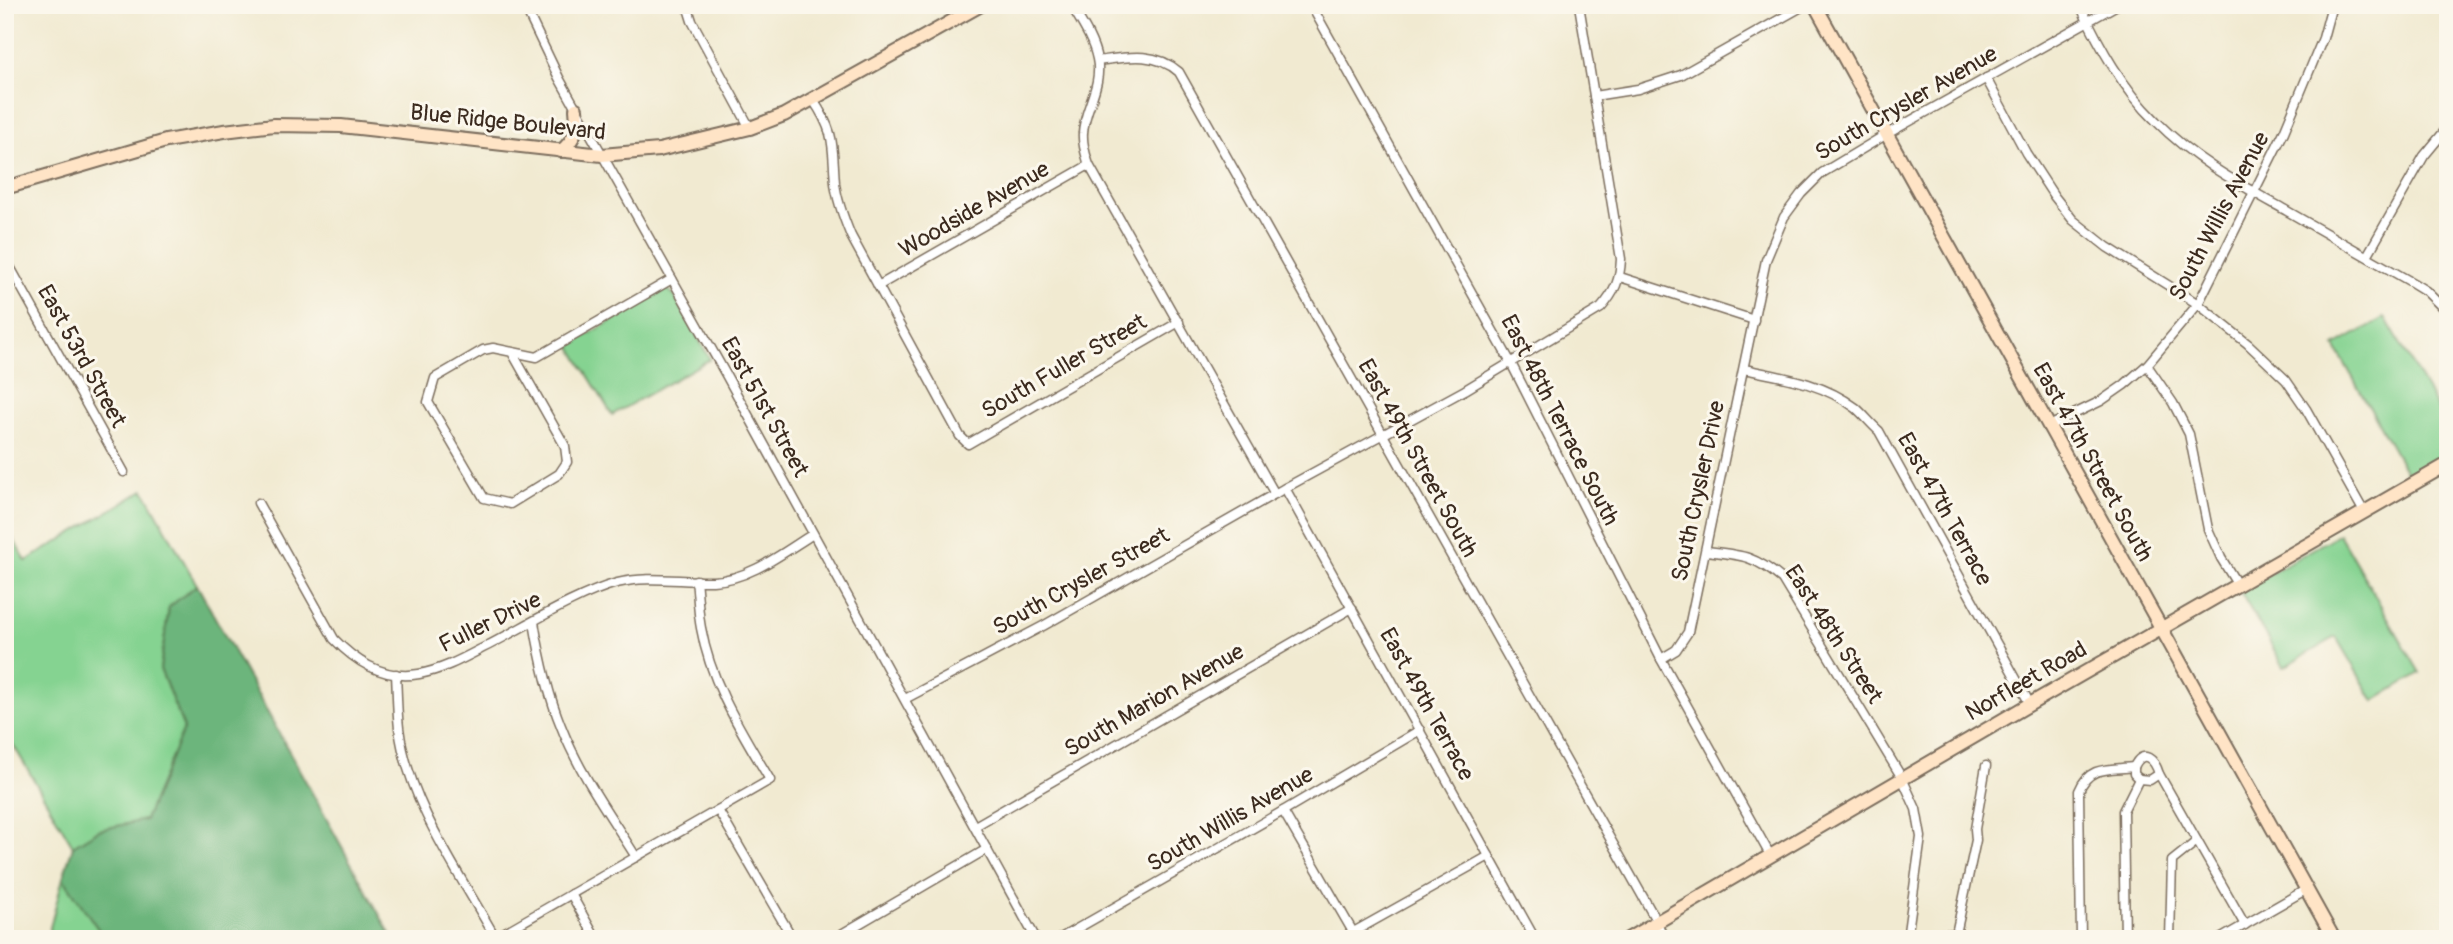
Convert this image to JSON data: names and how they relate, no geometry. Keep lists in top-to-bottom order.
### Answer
{
  "streets": {
    "street": [
      "South Crysler Avenue",
      "Blue Ridge Boulevard",
      "Woodside Avenue",
      "South Willis Avenue",
      "East 53rd Street",
      "South Fuller Street",
      "East 51st Street",
      "East 48th Terrace South",
      "East 49th Street South",
      "East 47th Street South",
      "South Crysler Drive",
      "East 47th Terrace",
      "South Crysler Street",
      "Fuller Drive",
      "East 48th Street",
      "Norfleet Road",
      "South Marion Avenue",
      "East 49th Terrace"
    ]
  },
  "crossings": [
    ["South Crysler Avenue", "East 47th Street South"],
    ["South Crysler Avenue", "South Crysler Drive"],
    ["Blue Ridge Boulevard", "East 51st Street"],
    ["Woodside Avenue", "South Fuller Street"],
    ["South Willis Avenue", "East 47th Street South"],
    ["South Willis Avenue", "East 49th Terrace"],
    ["East 51st Street", "South Crysler Street"],
    ["East 51st Street", "Fuller Drive"],
    ["East 51st Street", "South Marion Avenue"],
    ["East 48th Terrace South", "South Crysler Drive"],
    ["East 48th Terrace South", "Norfleet Road"],
    ["East 49th Street South", "Norfleet Road"],
    ["East 47th Street South", "Norfleet Road"],
    ["South Crysler Drive", "East 47th Terrace"],
    ["South Crysler Drive", "East 48th Street"],
    ["East 47th Terrace", "Norfleet Road"],
    ["East 48th Street", "Norfleet Road"],
    ["South Marion Avenue", "East 49th Terrace"]
  ]
}
